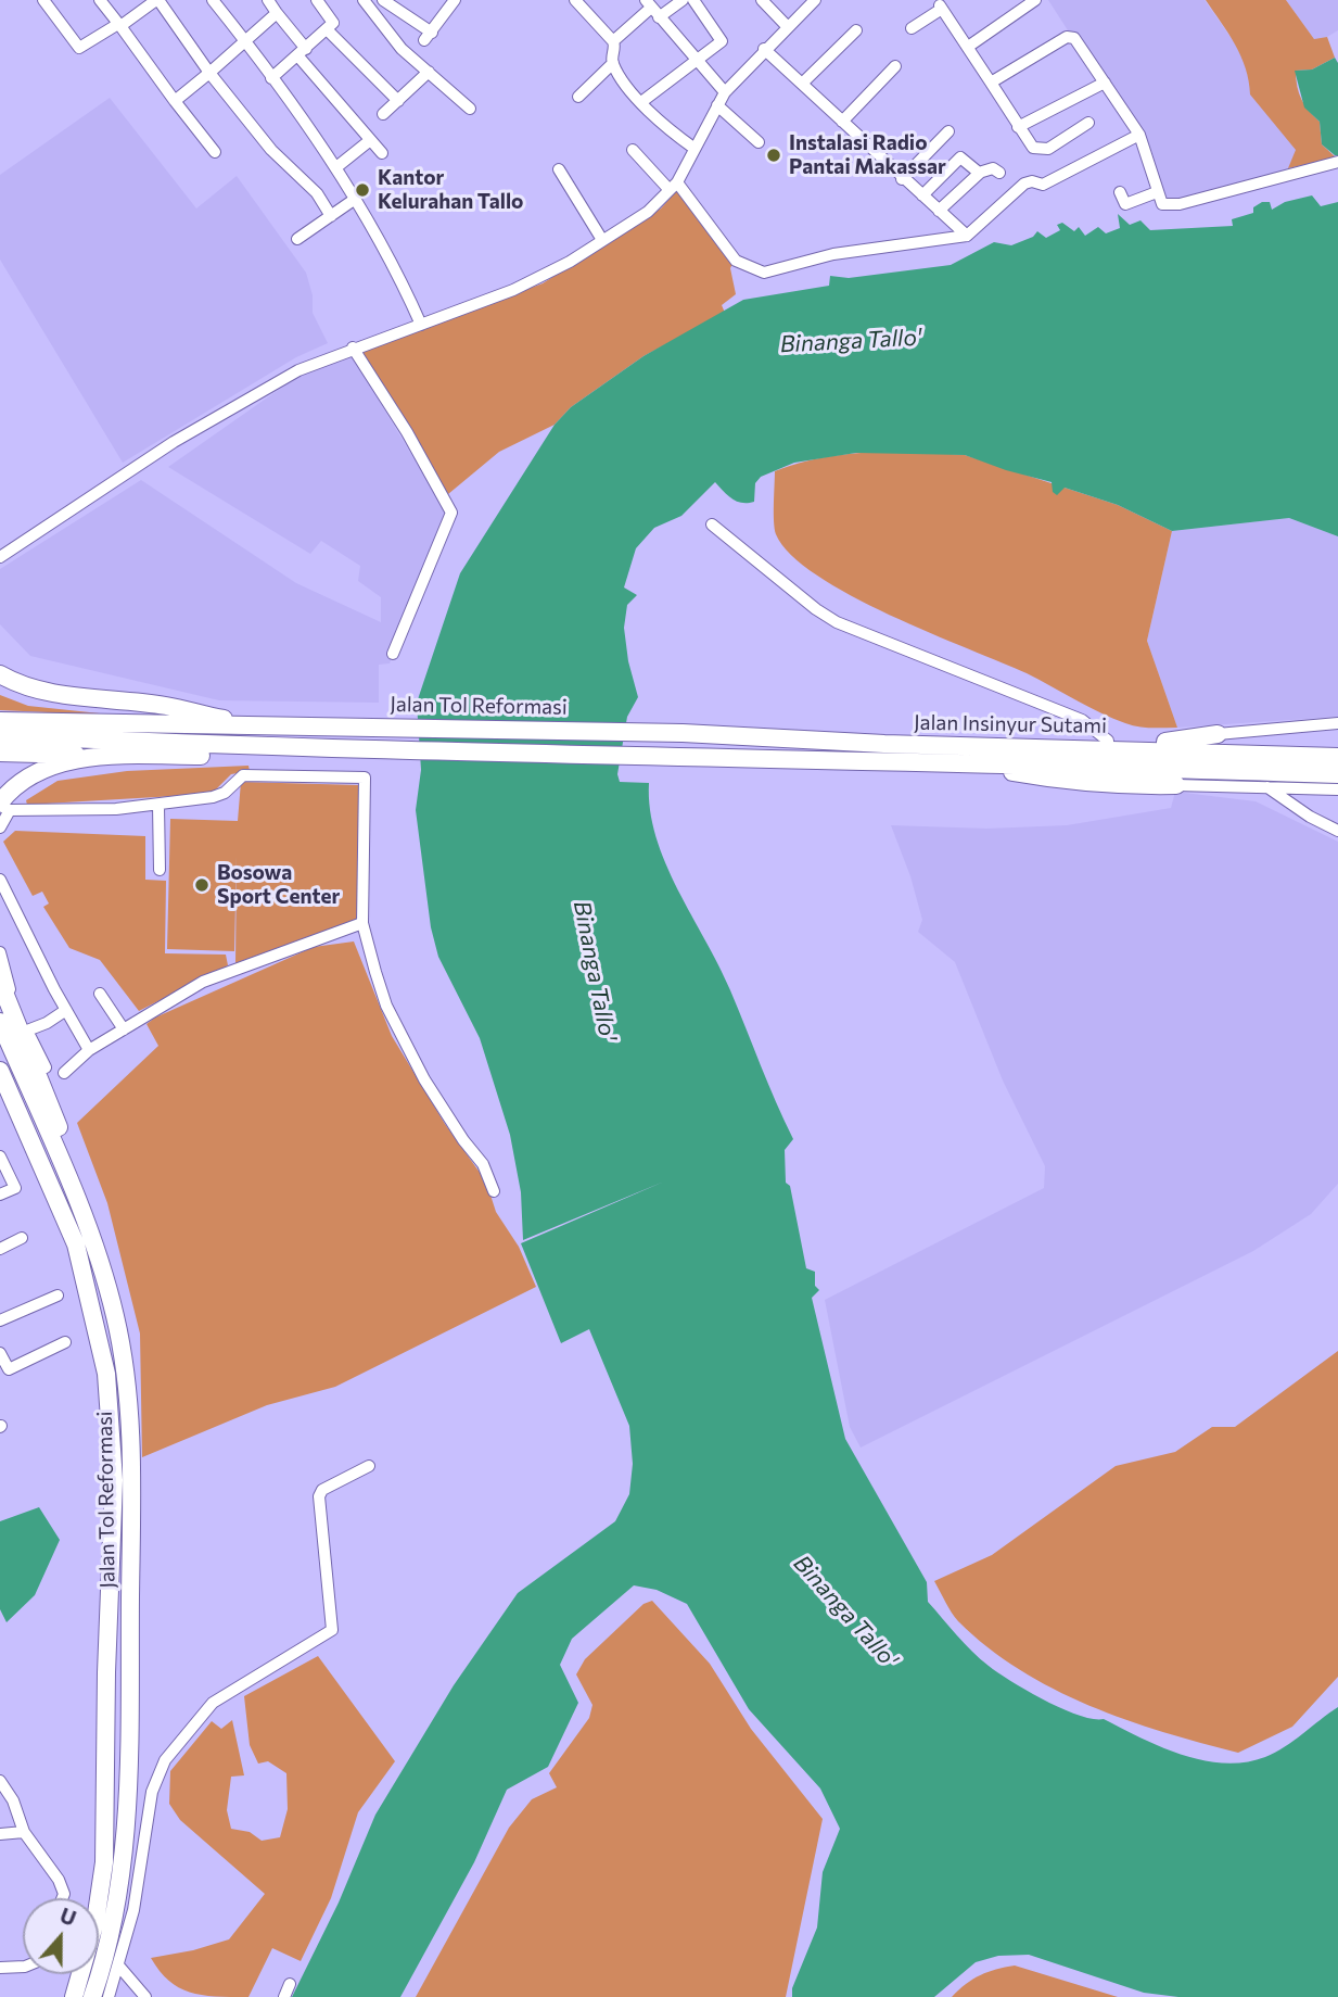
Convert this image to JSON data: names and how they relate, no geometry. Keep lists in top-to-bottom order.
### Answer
{
  "streets": {
    "highway": ["Jalan Tol Reformasi", "Jalan Insinyur Sutami"]
  },
  "crossings": [
    ["Jalan Tol Reformasi", "Jalan Insinyur Sutami"]
  ],
  "water": ["Binanga Tallo'"],
  "places": ["Instalasi Radio Pantai Makassar", "Kantor Kelurahan Tallo", "Bosowa Sport Center"],
  "north": "top"
}
